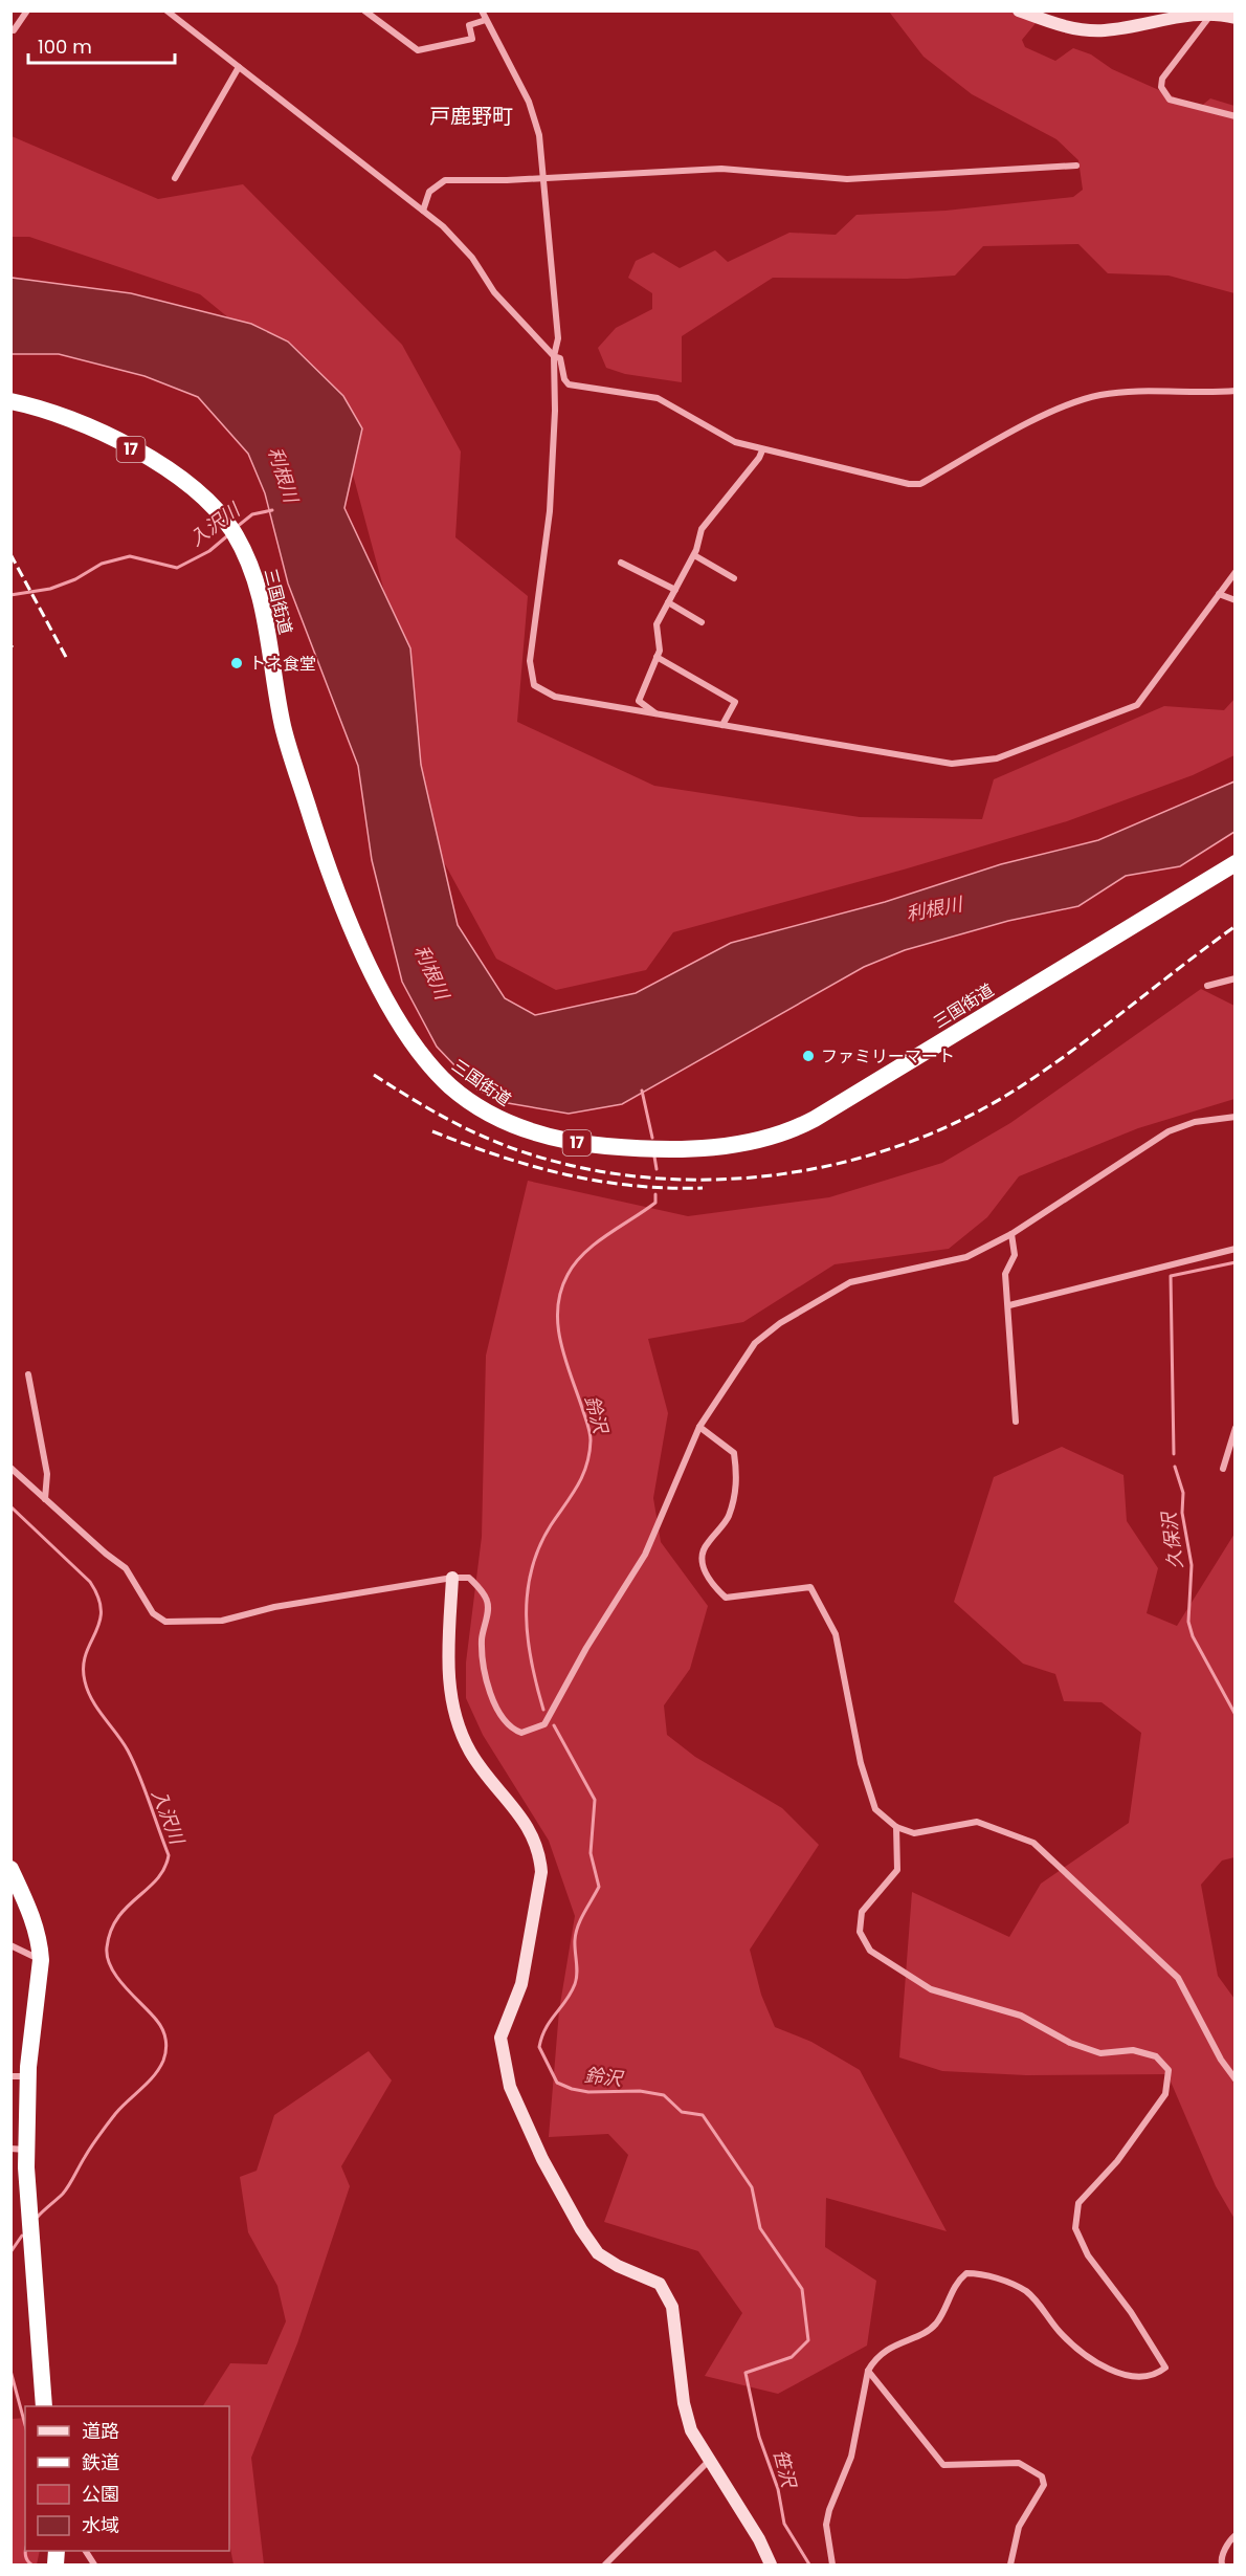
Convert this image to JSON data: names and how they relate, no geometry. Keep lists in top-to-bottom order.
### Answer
{
  "streets": {
    "highway": ["17", "三国街道"]
  },
  "districts": ["戸鹿野町"],
  "water": [
    "利根川",
    "入沢川",
    "鈴沢",
    "久保沢",
    "笹沢"
  ],
  "places": ["トネ食堂", "ファミリーマート"],
  "legend": [
    "道路",
    "鉄道",
    "公園",
    "水域"
  ],
  "scale_bar": "100 m"
}
